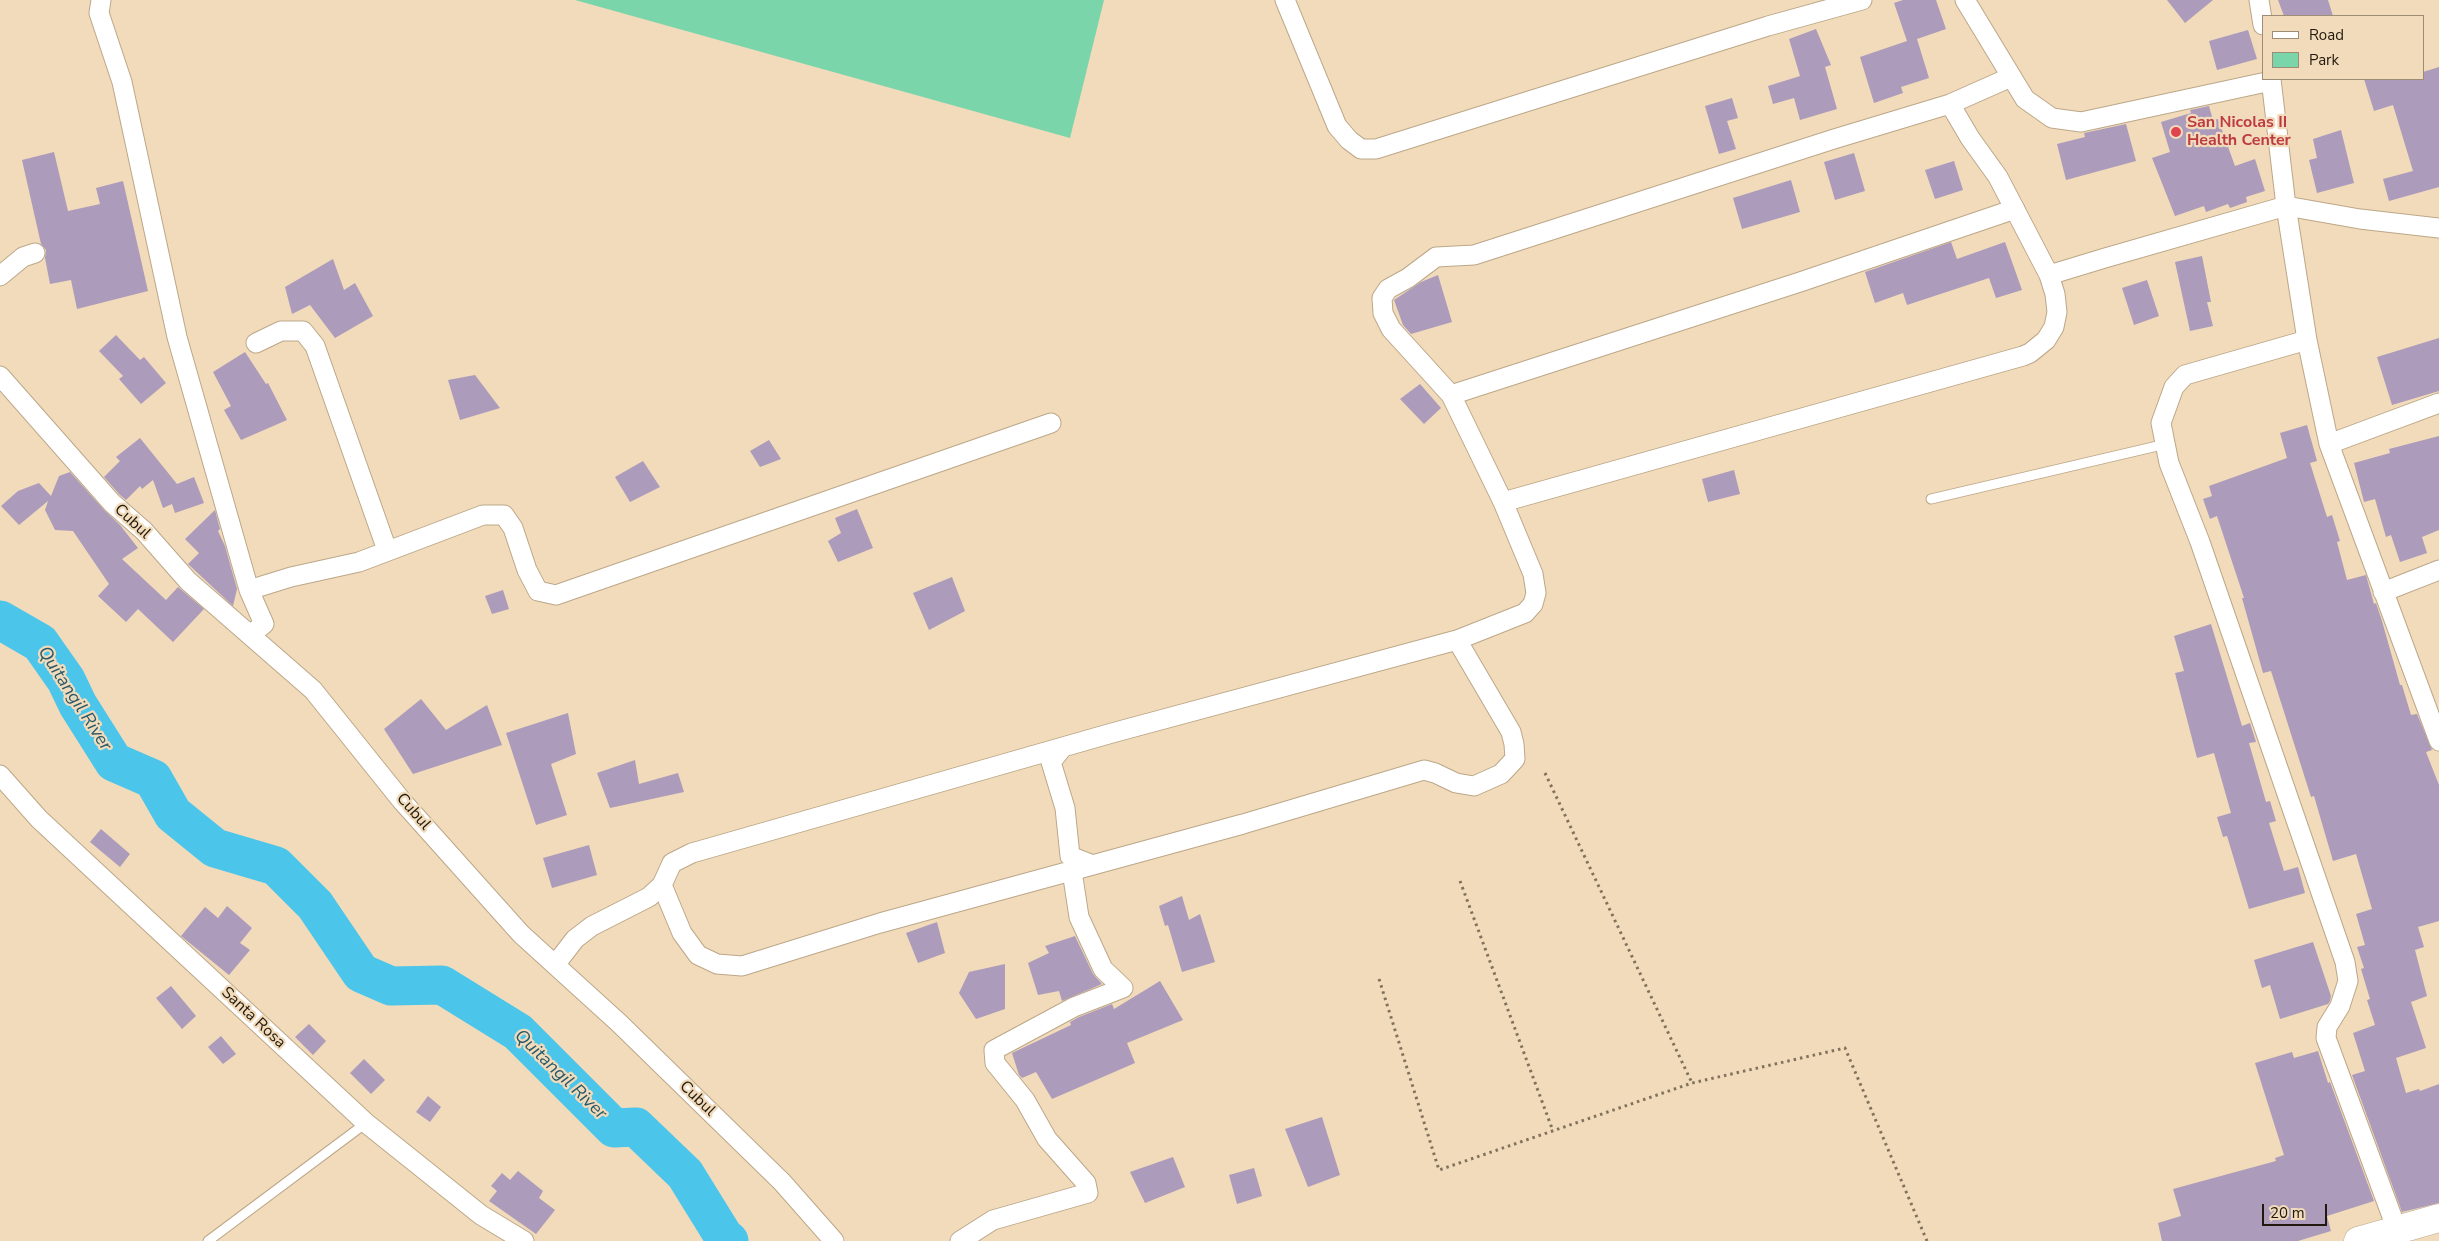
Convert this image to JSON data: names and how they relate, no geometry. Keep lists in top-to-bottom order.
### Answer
{
  "streets": {
    "street": ["Cubul", "Santa Rosa"]
  },
  "water": ["Quitangil River"],
  "places": ["San Nicolas II Health Center"],
  "legend": ["Road", "Park"],
  "scale_bar": "20 m"
}
